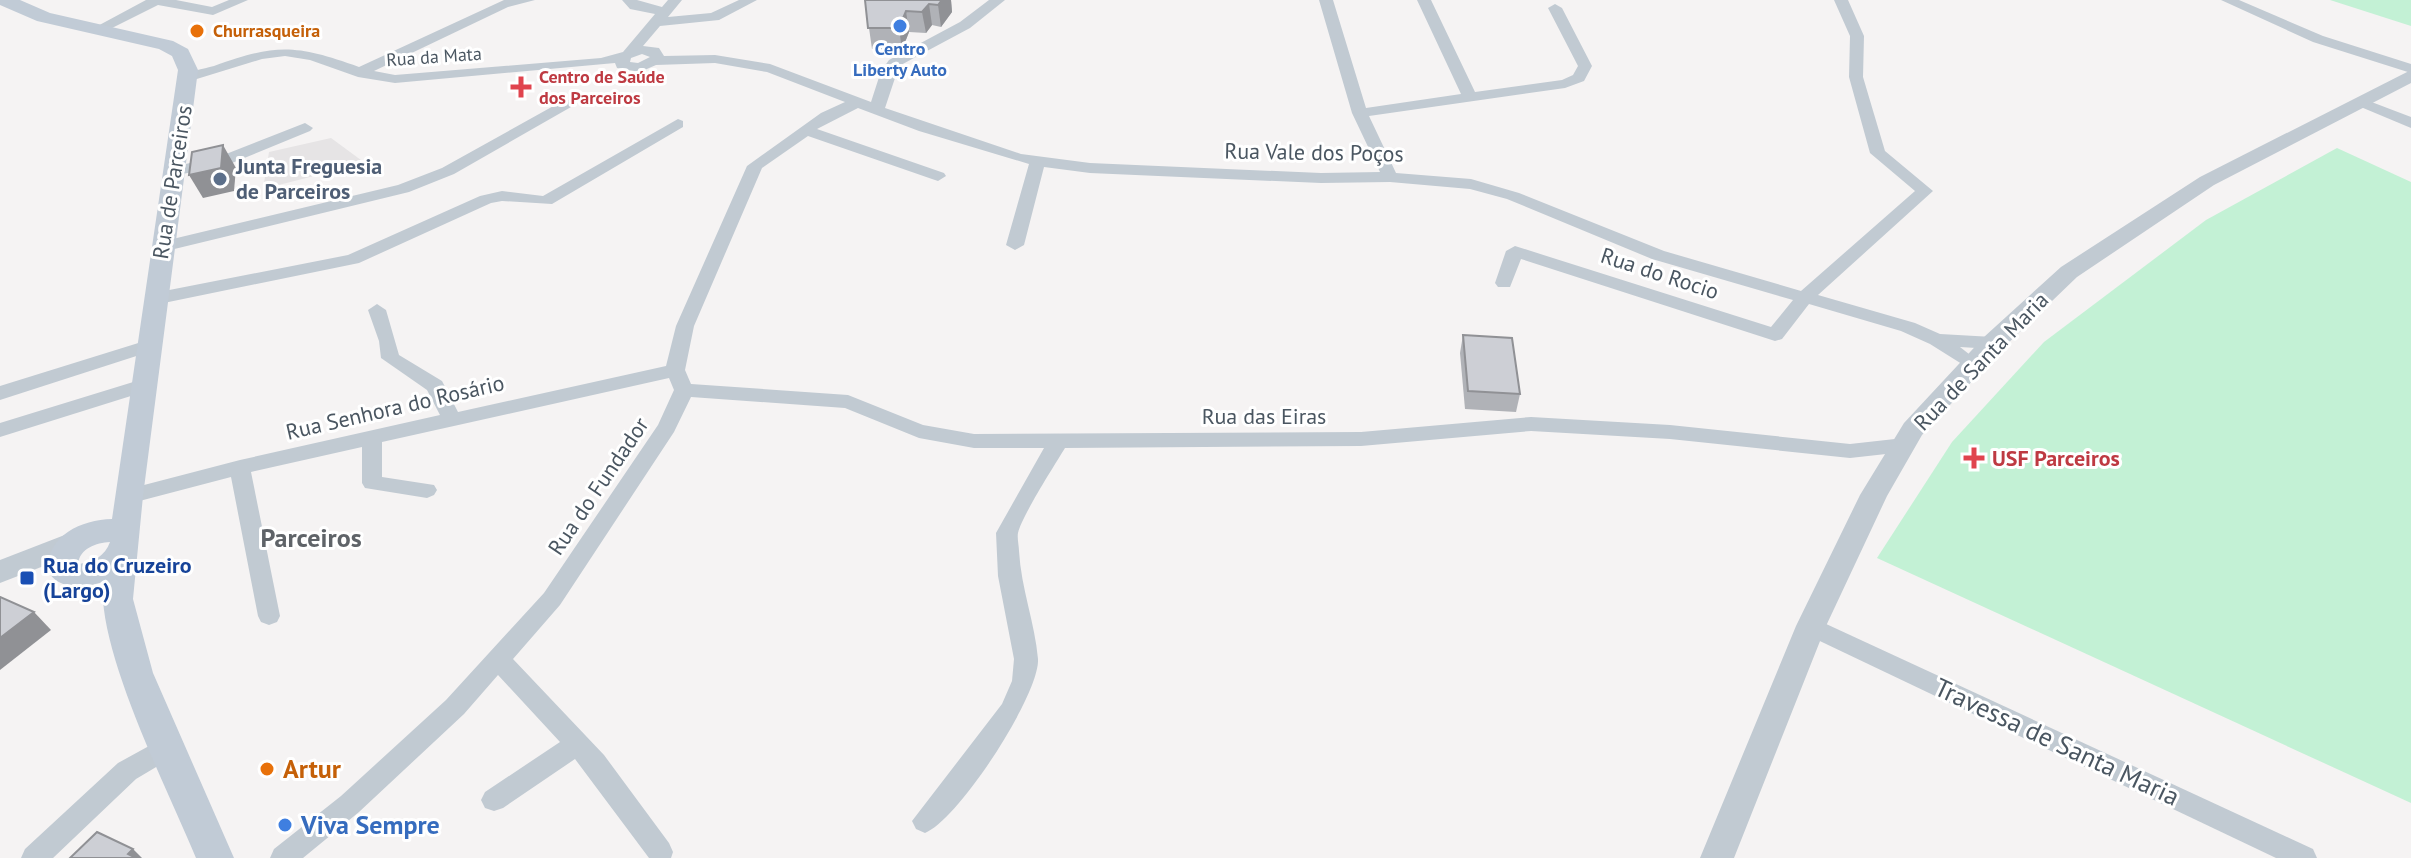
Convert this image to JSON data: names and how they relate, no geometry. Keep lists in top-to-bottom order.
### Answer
{
  "streets": {
    "main road": ["Rua de Parceiros"],
    "street": [
      "Rua da Mata",
      "Rua Vale dos Poços",
      "Rua do Rocio",
      "Rua de Santa Maria",
      "Rua Senhora do Rosário",
      "Rua das Eiras",
      "Rua do Fundador",
      "Travessa de Santa Maria"
    ]
  },
  "crossings": [
    ["Rua da Mata", "Rua Vale dos Poços"],
    ["Rua da Mata", "Rua de Parceiros"],
    ["Rua Vale dos Poços", "Rua do Rocio"],
    ["Rua Vale dos Poços", "Rua de Santa Maria"],
    ["Rua de Parceiros", "Rua Senhora do Rosário"],
    ["Rua de Santa Maria", "Rua das Eiras"],
    ["Rua de Santa Maria", "Travessa de Santa Maria"],
    ["Rua das Eiras", "Rua do Fundador"]
  ],
  "districts": ["Parceiros"],
  "places": {
    "other": [
      "Centro Liberty Auto",
      "Churrasqueira",
      "Junta Freguesia de Parceiros",
      "Artur",
      "Viva Sempre"
    ],
    "health": ["Centro de Saúde dos Parceiros", "USF Parceiros"],
    "transit": ["Rua do Cruzeiro (Largo)"]
  }
}
